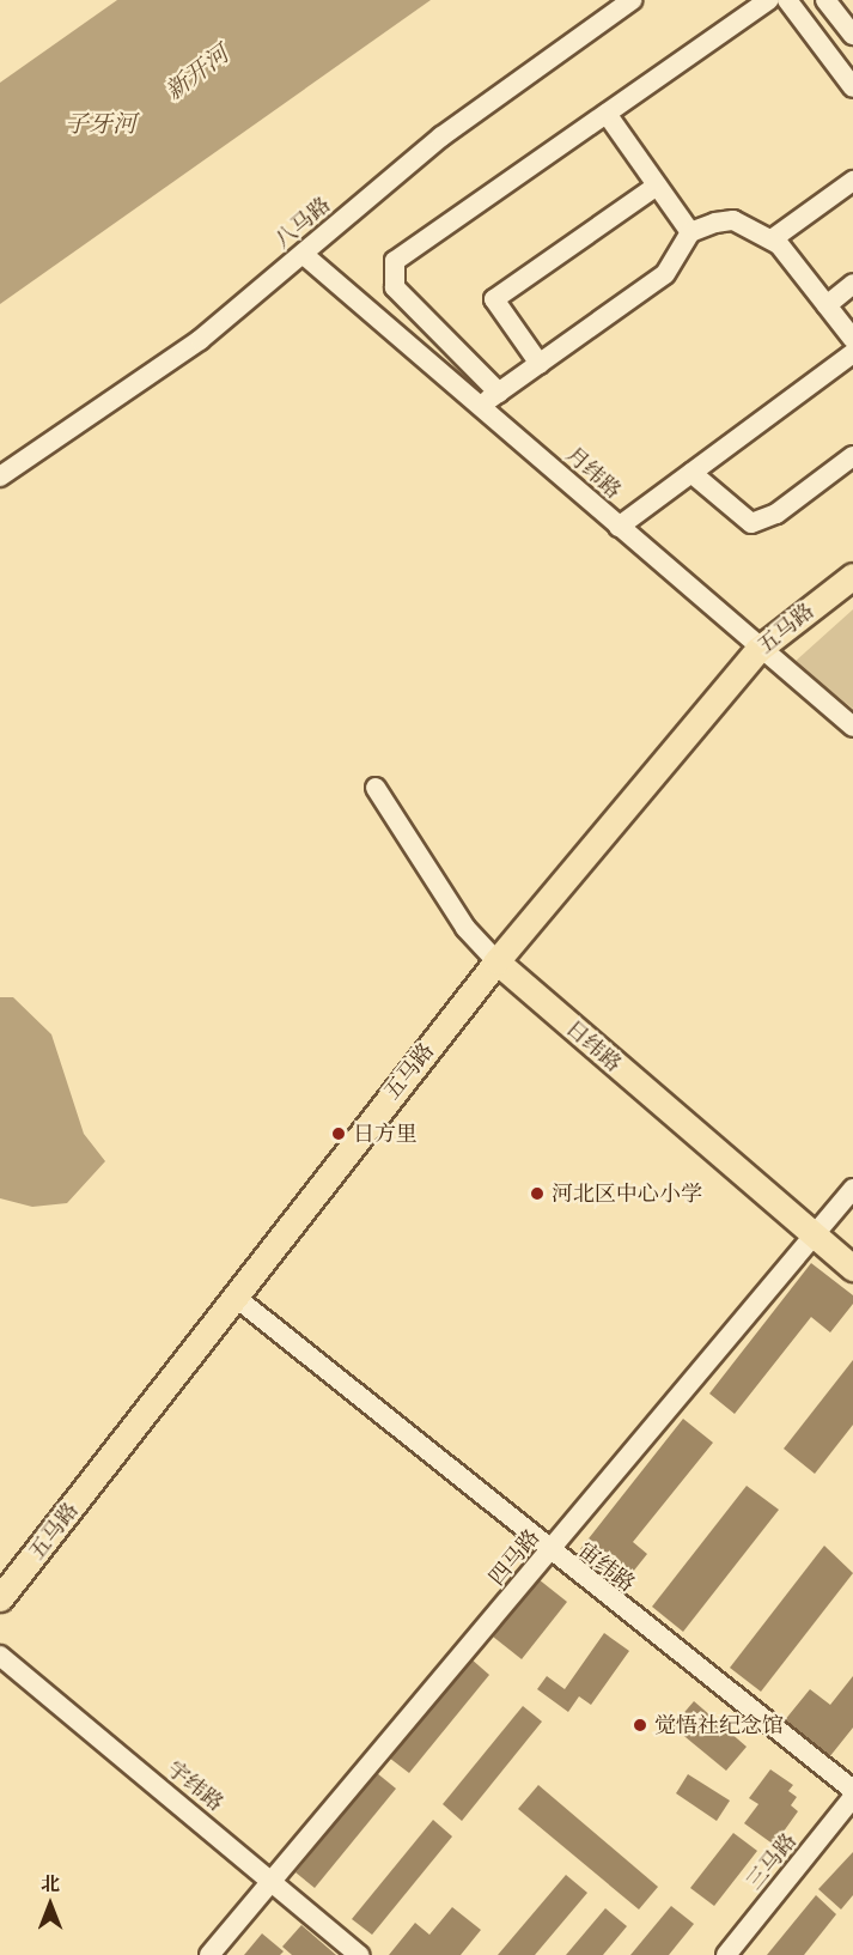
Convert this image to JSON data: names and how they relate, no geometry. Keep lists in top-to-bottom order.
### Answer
{
  "streets": {
    "main road": ["五马路", "日纬路"],
    "street": [
      "八马路",
      "月纬路",
      "四马路",
      "宙纬路",
      "宇纬路",
      "三马路"
    ]
  },
  "crossings": [
    ["八马路", "月纬路"],
    ["月纬路", "五马路"],
    ["五马路", "日纬路"],
    ["五马路", "宙纬路"],
    ["日纬路", "四马路"],
    ["四马路", "宙纬路"],
    ["四马路", "宇纬路"]
  ],
  "water": ["新开河", "子牙河"],
  "places": ["日方里", "河北区中心小学", "觉悟社纪念馆"],
  "north": "top"
}
